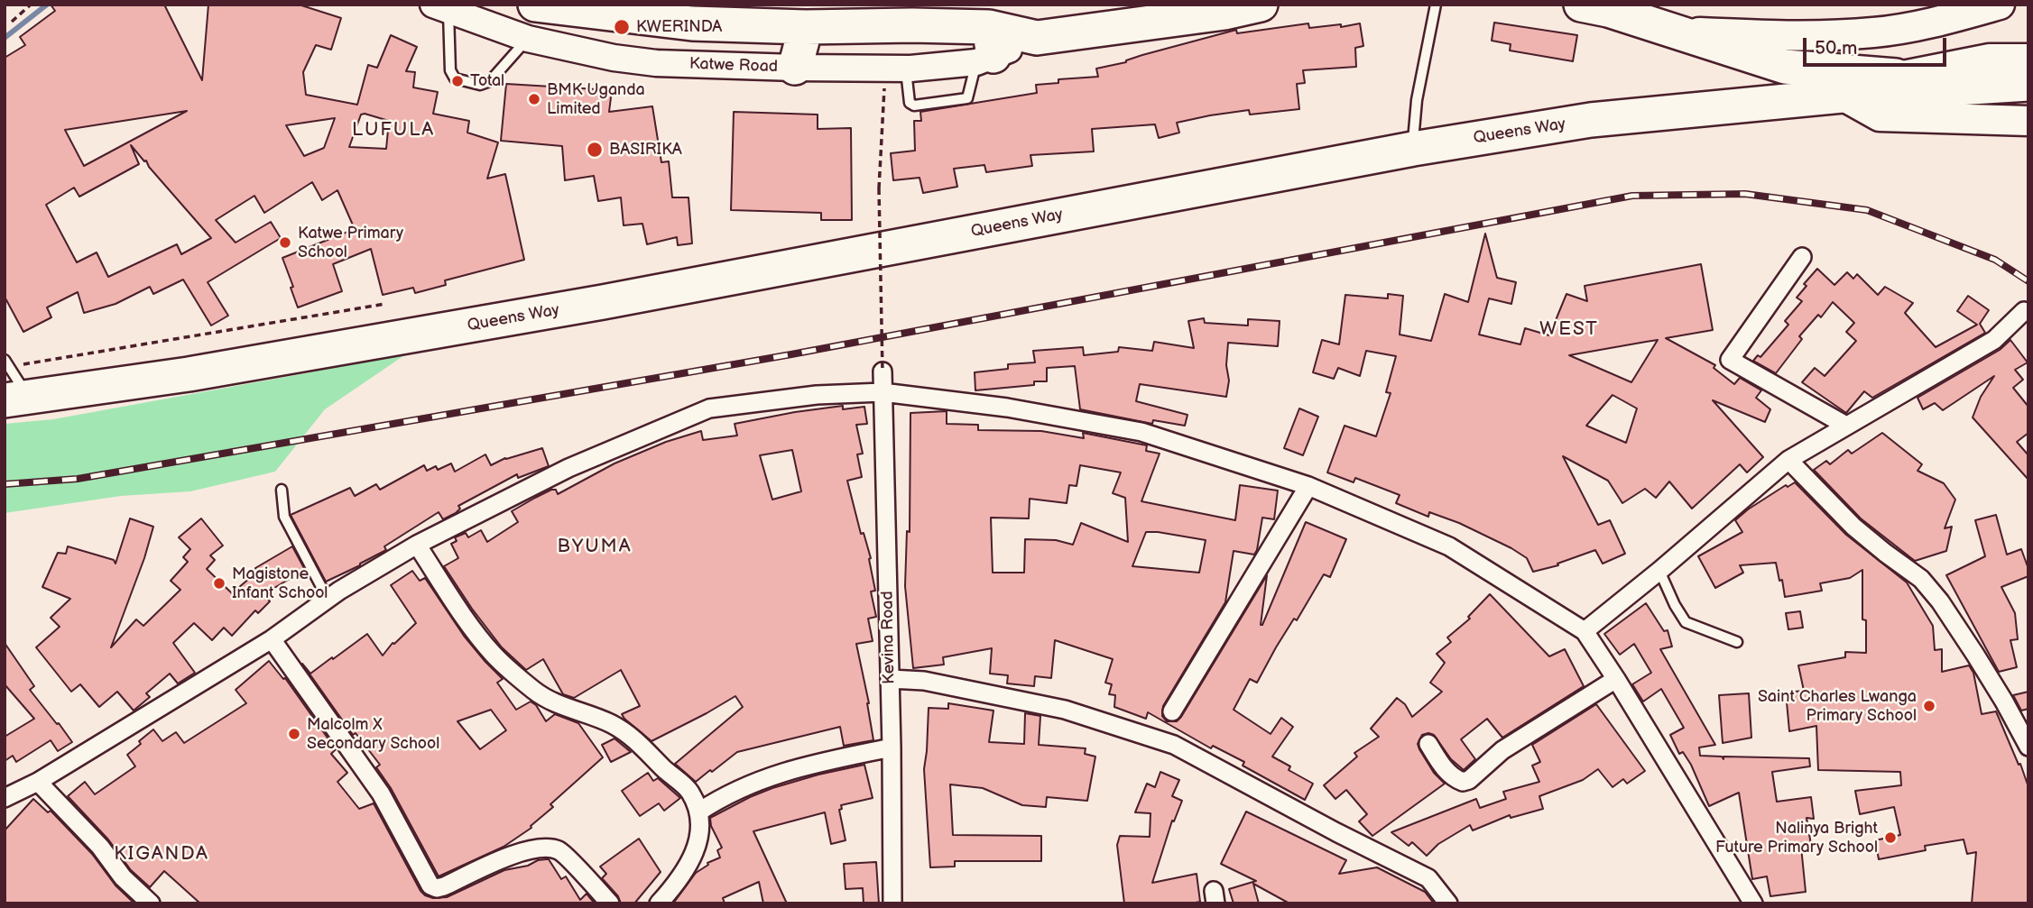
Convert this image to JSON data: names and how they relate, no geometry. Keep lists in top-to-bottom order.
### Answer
{
  "streets": {
    "highway": ["Katwe Road", "Queens Way"],
    "street": ["Kevina Road"]
  },
  "districts": [
    "LUFULA",
    "WEST",
    "BYUMA",
    "KIGANDA"
  ],
  "places": [
    "KWERINDA",
    "Total",
    "BMK Uganda Limited",
    "BASIRIKA",
    "Katwe Primary School",
    "Magistone Infant School",
    "Saint Charles Lwanga Primary School",
    "Malcolm X Secondary School",
    "Nalinya Bright Future Primary School"
  ],
  "scale_bar": "50 m"
}
